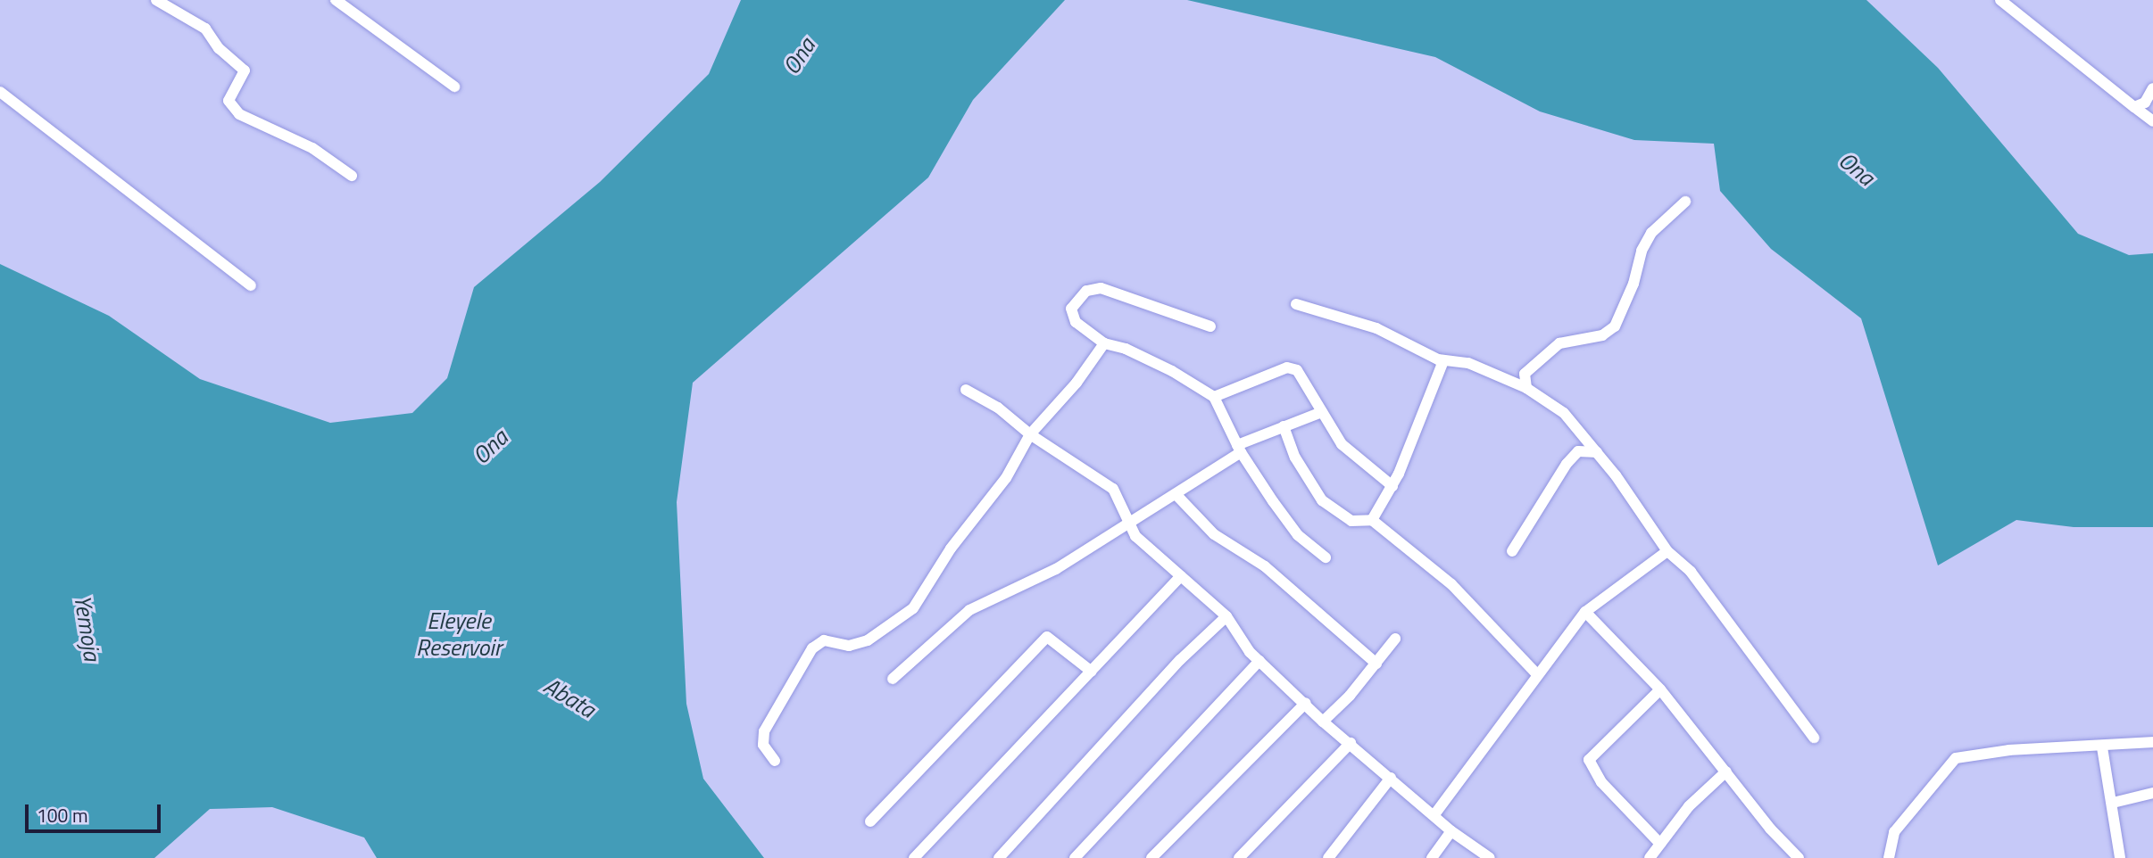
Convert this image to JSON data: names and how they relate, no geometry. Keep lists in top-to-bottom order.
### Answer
{
  "water": [
    "Ona",
    "Eleyele Reservoir",
    "Yemoja",
    "Abata"
  ],
  "scale_bar": "100 m"
}
